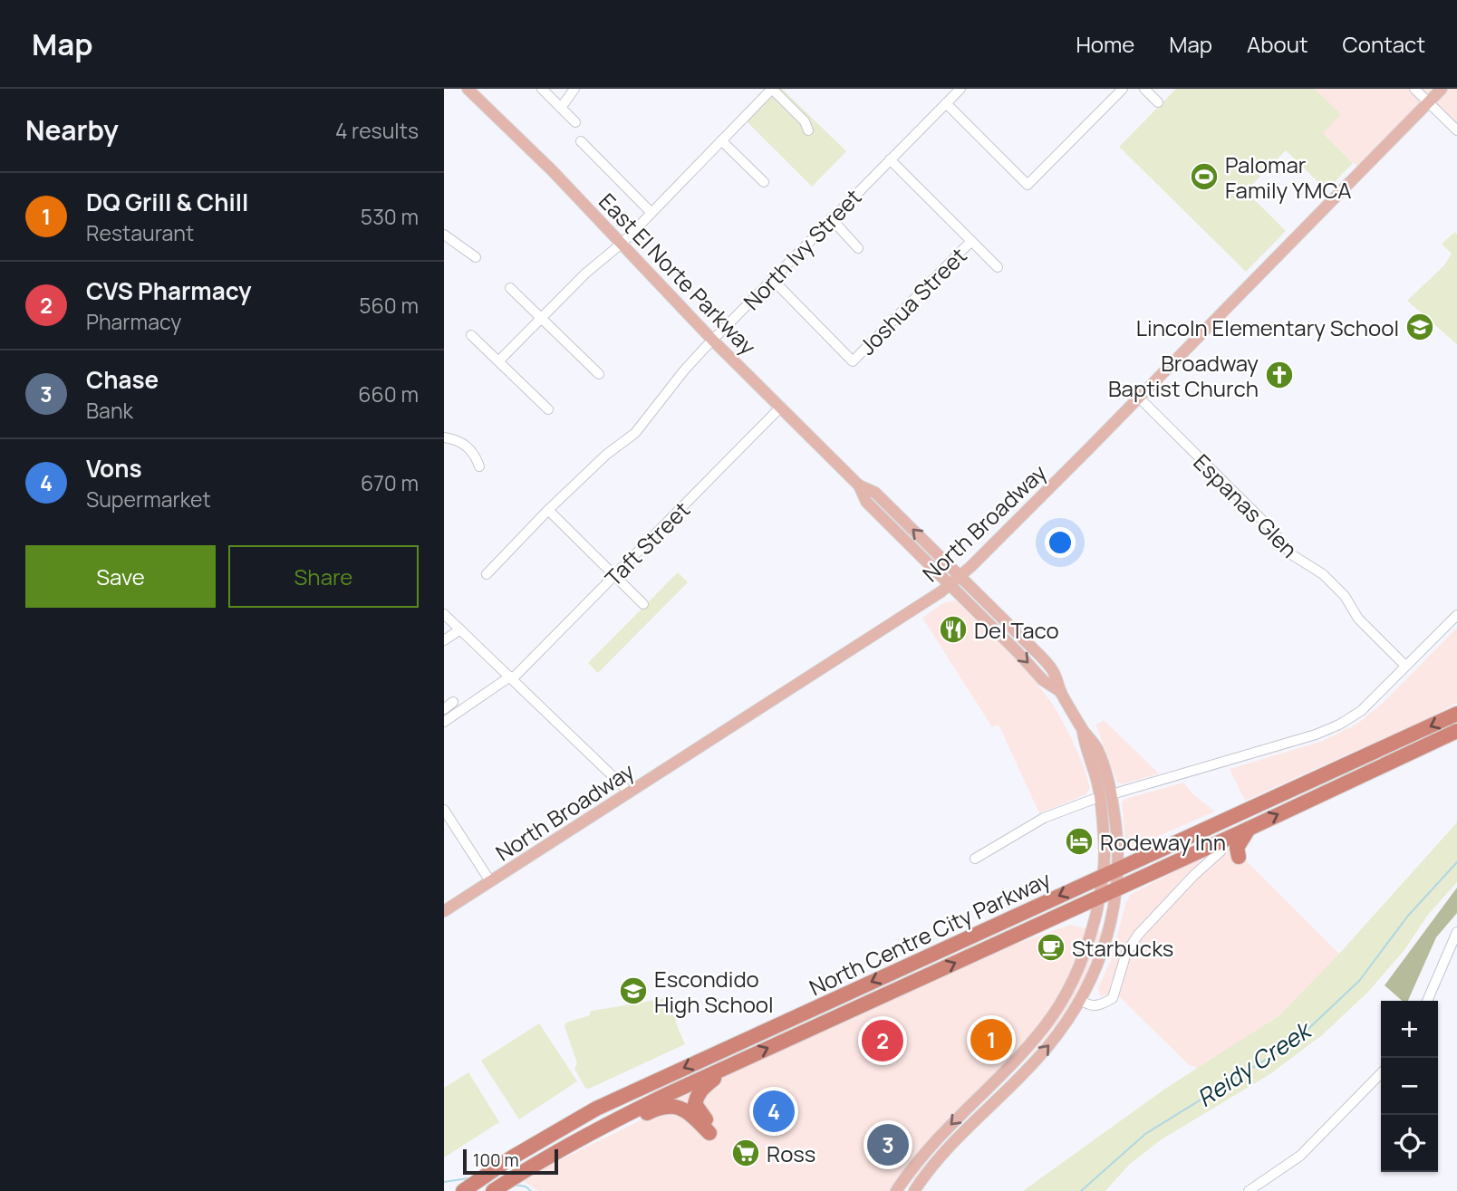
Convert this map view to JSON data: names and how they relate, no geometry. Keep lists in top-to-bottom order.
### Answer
{
  "streets": {
    "highway": ["North Centre City Parkway"],
    "main road": ["East El Norte Parkway", "North Broadway"],
    "street": [
      "North Ivy Street",
      "Joshua Street",
      "Espanas Glen",
      "Taft Street"
    ]
  },
  "crossings": [
    ["North Ivy Street", "East El Norte Parkway"],
    ["North Ivy Street", "Joshua Street"],
    ["East El Norte Parkway", "North Broadway"],
    ["East El Norte Parkway", "Taft Street"],
    ["East El Norte Parkway", "North Centre City Parkway"],
    ["Espanas Glen", "North Broadway"]
  ],
  "water": ["Reidy Creek"],
  "places": {
    "sports": ["Palomar Family YMCA"],
    "school or university": ["Lincoln Elementary School", "Escondido High School"],
    "church": ["Broadway Baptist Church"],
    "restaurant": ["Del Taco"],
    "hotel": ["Rodeway Inn"],
    "cafe": ["Starbucks"],
    "supermarket": ["Ross"]
  },
  "scale_bar": "100 m",
  "page": {
    "header": "Map",
    "nav": [
      "Home",
      "Map",
      "About",
      "Contact"
    ],
    "heading": ["Nearby", "4 results"],
    "list": [
      {
        "mark": "1",
        "name": "DQ Grill & Chill",
        "note": "Restaurant",
        "value": "530 m"
      },
      {
        "mark": "2",
        "name": "CVS Pharmacy",
        "note": "Pharmacy",
        "value": "560 m"
      },
      {
        "mark": "3",
        "name": "Chase",
        "note": "Bank",
        "value": "660 m"
      },
      {
        "mark": "4",
        "name": "Vons",
        "note": "Supermarket",
        "value": "670 m"
      }
    ],
    "buttons": ["Save", "Share"],
    "map_buttons": ["+", "−"],
    "pins": [
      "1",
      "2",
      "4",
      "3"
    ],
    "scale": "100 m"
  }
}
